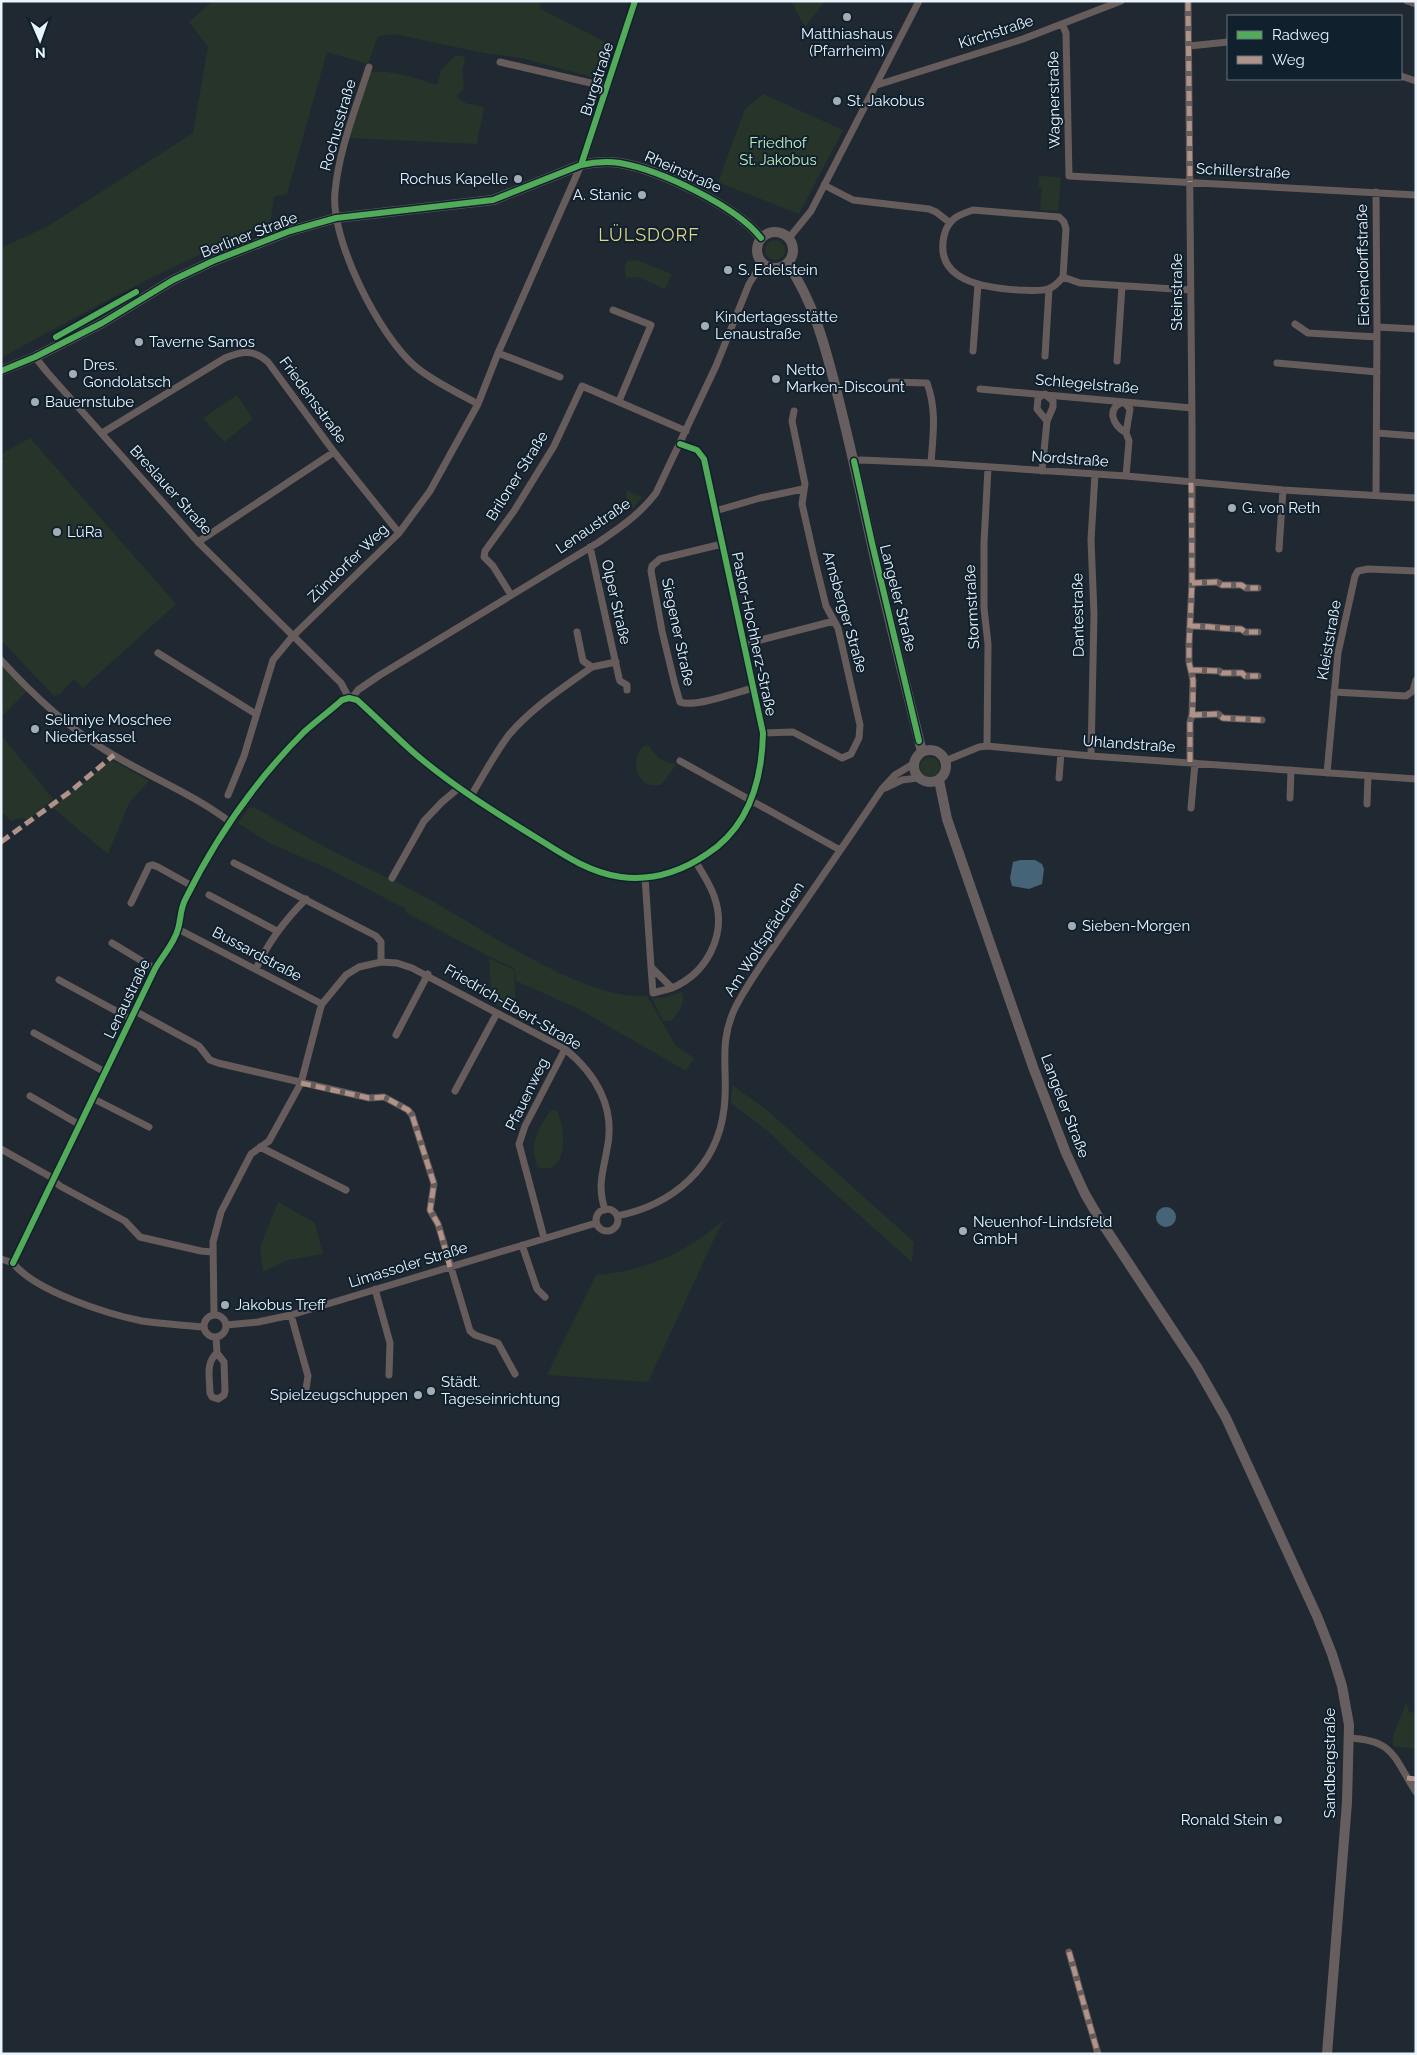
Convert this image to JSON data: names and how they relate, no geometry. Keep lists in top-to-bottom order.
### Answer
{
  "streets": {
    "street": [
      "Kirchstraße",
      "Burgstraße",
      "Wagnerstraße",
      "Rochusstraße",
      "Schillerstraße",
      "Rheinstraße",
      "Berliner Straße",
      "Eichendorffstraße",
      "Steinstraße",
      "Schlegelstraße",
      "Friedensstraße",
      "Nordstraße",
      "Briloner Straße",
      "Breslauer Straße",
      "Lenaustraße",
      "Zündorfer Weg",
      "Langeler Straße",
      "Olper Straße",
      "Stormstraße",
      "Arnsberger Straße",
      "Dantestraße",
      "Siegener Straße",
      "Pastor-Hochherz-Straße",
      "Kleiststraße",
      "Uhlandstraße",
      "Am Wolfspfädchen",
      "Bussardstraße",
      "Friedrich-Ebert-Straße",
      "Pfauenweg",
      "Limassoler Straße",
      "Sandbergstraße"
    ]
  },
  "crossings": [
    ["Kirchstraße", "Wagnerstraße"],
    ["Burgstraße", "Rheinstraße"],
    ["Burgstraße", "Berliner Straße"],
    ["Burgstraße", "Zündorfer Weg"],
    ["Wagnerstraße", "Schillerstraße"],
    ["Rochusstraße", "Berliner Straße"],
    ["Rochusstraße", "Zündorfer Weg"],
    ["Schillerstraße", "Eichendorffstraße"],
    ["Schillerstraße", "Steinstraße"],
    ["Rheinstraße", "Berliner Straße"],
    ["Rheinstraße", "Lenaustraße"],
    ["Rheinstraße", "Zündorfer Weg"],
    ["Rheinstraße", "Langeler Straße"],
    ["Berliner Straße", "Breslauer Straße"],
    ["Berliner Straße", "Zündorfer Weg"],
    ["Eichendorffstraße", "Nordstraße"],
    ["Steinstraße", "Schlegelstraße"],
    ["Steinstraße", "Nordstraße"],
    ["Steinstraße", "Uhlandstraße"],
    ["Friedensstraße", "Breslauer Straße"],
    ["Friedensstraße", "Zündorfer Weg"],
    ["Nordstraße", "Langeler Straße"],
    ["Nordstraße", "Stormstraße"],
    ["Nordstraße", "Dantestraße"],
    ["Briloner Straße", "Lenaustraße"],
    ["Breslauer Straße", "Zündorfer Weg"],
    ["Breslauer Straße", "Pastor-Hochherz-Straße"],
    ["Lenaustraße", "Langeler Straße"],
    ["Lenaustraße", "Olper Straße"],
    ["Lenaustraße", "Pastor-Hochherz-Straße"],
    ["Lenaustraße", "Bussardstraße"],
    ["Zündorfer Weg", "Pastor-Hochherz-Straße"],
    ["Langeler Straße", "Uhlandstraße"],
    ["Langeler Straße", "Am Wolfspfädchen"],
    ["Langeler Straße", "Sandbergstraße"],
    ["Stormstraße", "Uhlandstraße"],
    ["Arnsberger Straße", "Pastor-Hochherz-Straße"],
    ["Dantestraße", "Uhlandstraße"],
    ["Siegener Straße", "Pastor-Hochherz-Straße"],
    ["Kleiststraße", "Uhlandstraße"],
    ["Uhlandstraße", "Am Wolfspfädchen"],
    ["Am Wolfspfädchen", "Friedrich-Ebert-Straße"],
    ["Am Wolfspfädchen", "Limassoler Straße"],
    ["Bussardstraße", "Friedrich-Ebert-Straße"],
    ["Friedrich-Ebert-Straße", "Pfauenweg"],
    ["Friedrich-Ebert-Straße", "Limassoler Straße"],
    ["Pfauenweg", "Limassoler Straße"]
  ],
  "districts": ["LÜLSDORF"],
  "parks": ["Friedhof St. Jakobus"],
  "places": [
    "Matthiashaus (Pfarrheim)",
    "St. Jakobus",
    "Rochus Kapelle",
    "A. Stanic",
    "S. Edelstein",
    "Kindertagesstätte Lenaustraße",
    "Taverne Samos",
    "Dres. Gondolatsch",
    "Netto Marken-Discount",
    "Bauernstube",
    "G. von Reth",
    "LüRa",
    "Selimiye Moschee Niederkassel",
    "Sieben-Morgen",
    "Neuenhof-Lindsfeld GmbH",
    "Jakobus Treff",
    "Städt. Tageseinrichtung",
    "Spielzeugschuppen",
    "Ronald Stein"
  ],
  "legend": ["Radweg", "Weg"],
  "north": "bottom"
}
